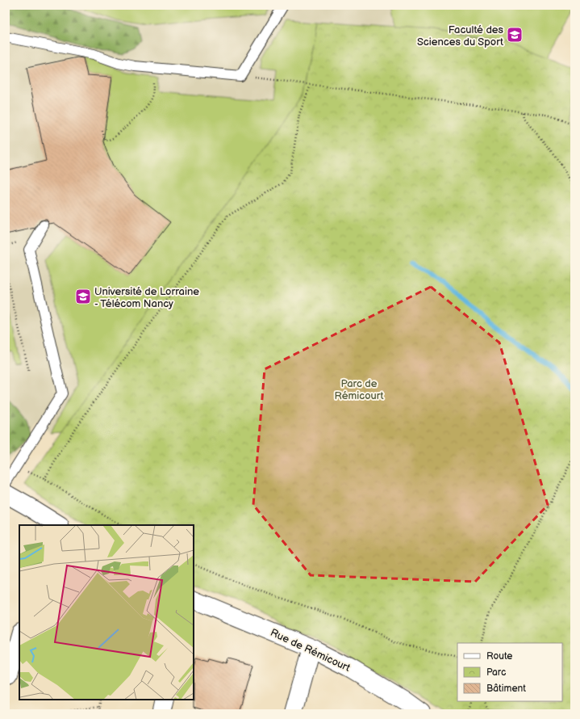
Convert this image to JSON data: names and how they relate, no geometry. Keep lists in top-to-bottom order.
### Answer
{
  "streets": {
    "street": ["Rue de Rémicourt"]
  },
  "parks": ["Parc de Rémicourt"],
  "places": {
    "school or university": ["Faculté des Sciences du Sport", "Université de Lorraine - Télécom Nancy"]
  },
  "legend": ["Route", "Parc", "Bâtiment"]
}
